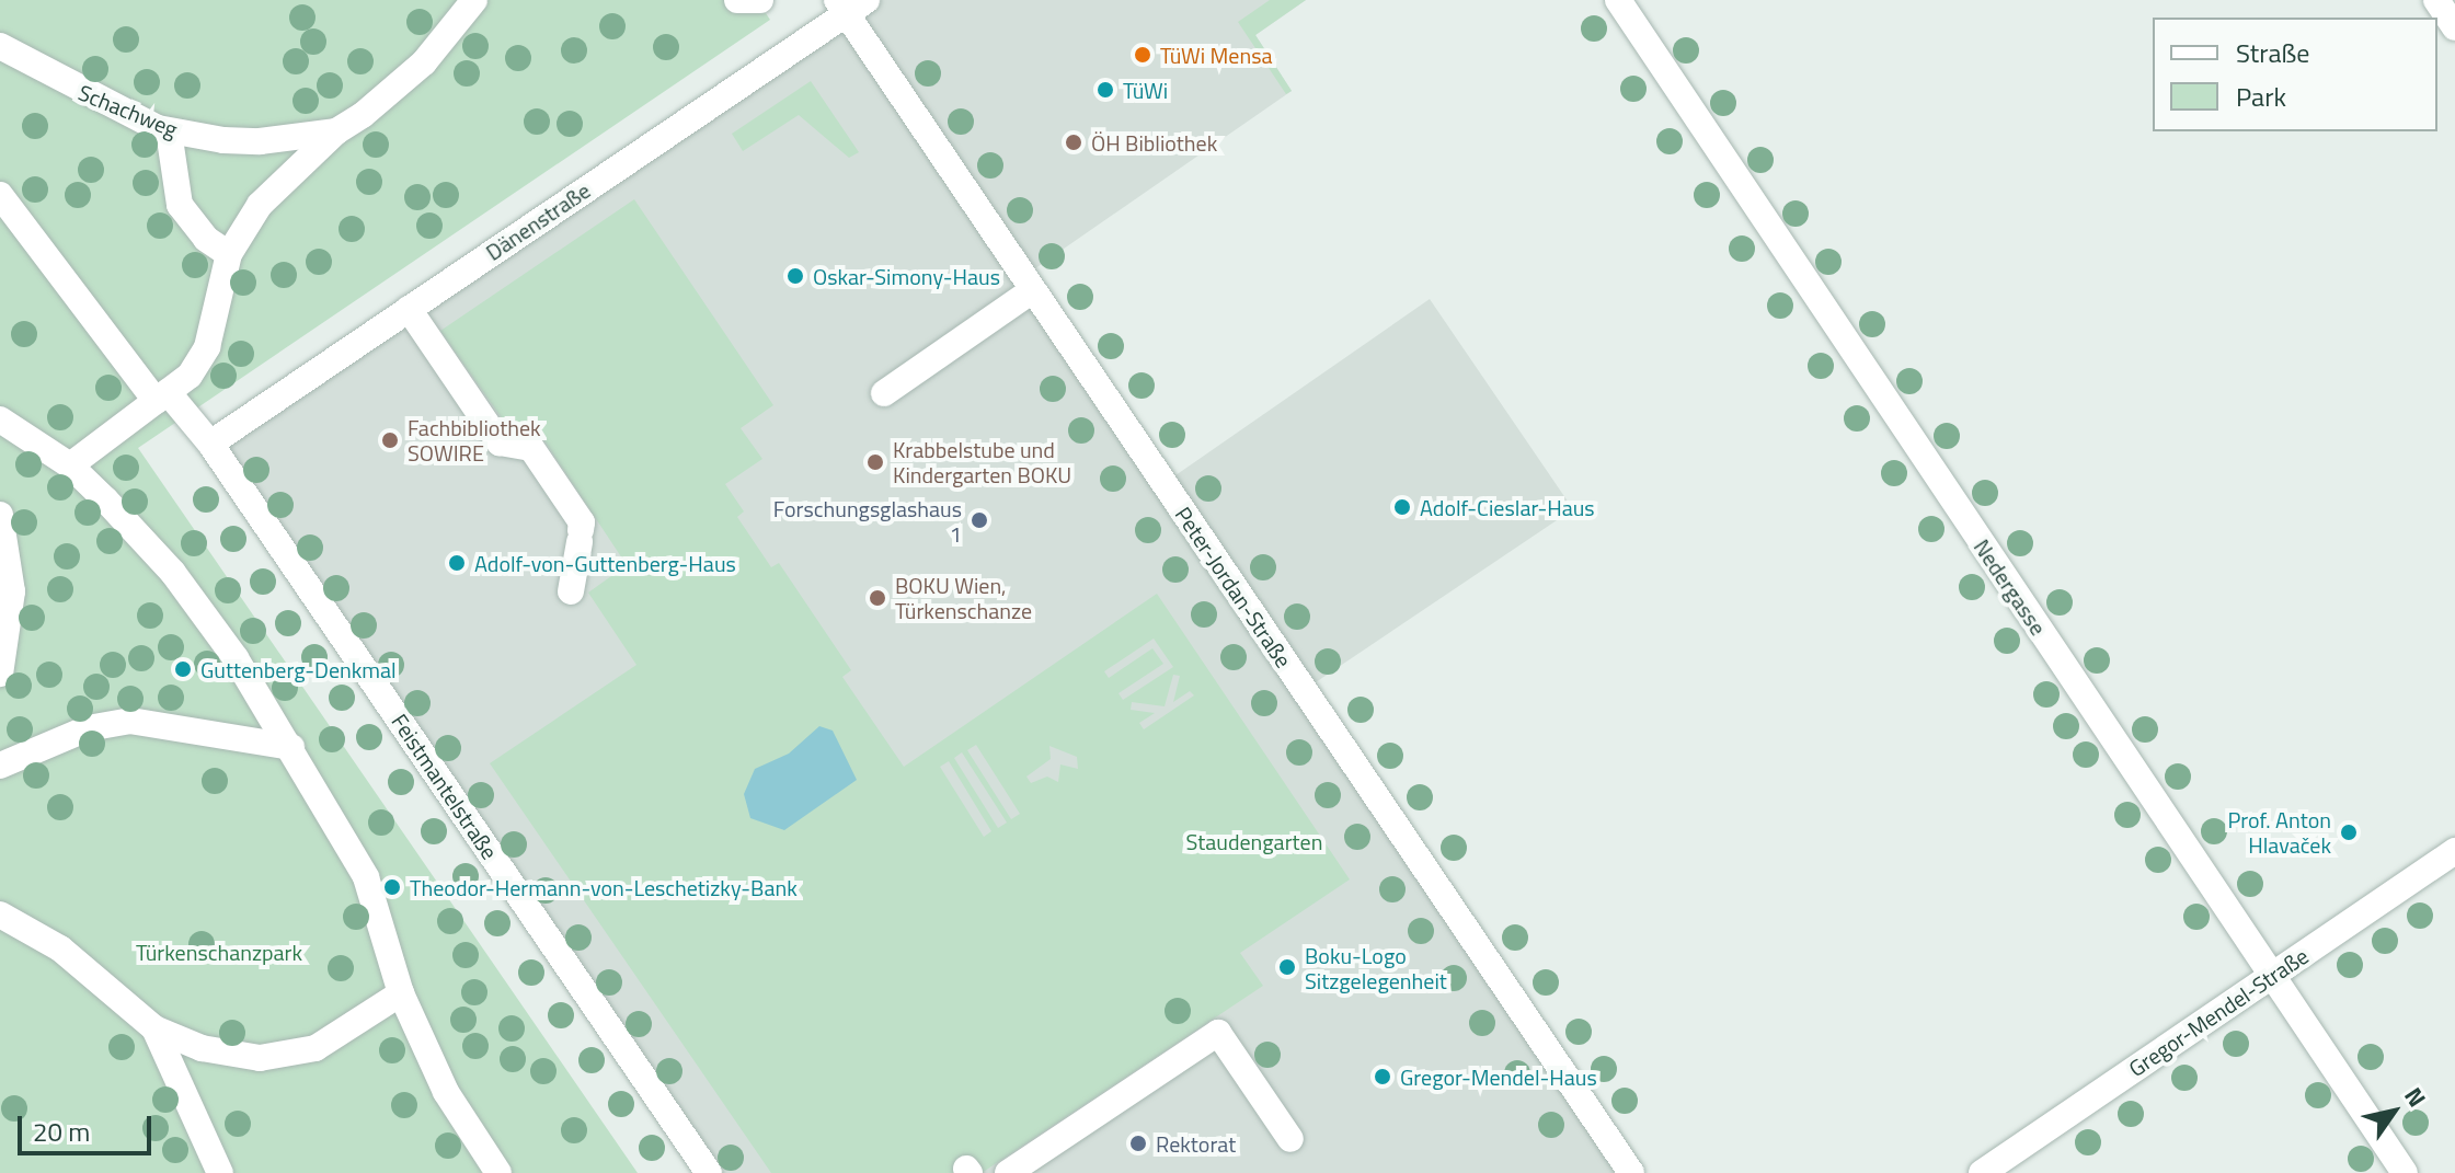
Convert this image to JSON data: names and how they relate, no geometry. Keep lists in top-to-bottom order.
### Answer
{
  "streets": {
    "street": [
      "Schachweg",
      "Dänenstraße",
      "Peter-Jordan-Straße",
      "Nedergasse",
      "Feistmantelstraße",
      "Gregor-Mendel-Straße"
    ]
  },
  "crossings": [
    ["Dänenstraße", "Peter-Jordan-Straße"],
    ["Dänenstraße", "Feistmantelstraße"],
    ["Nedergasse", "Gregor-Mendel-Straße"]
  ],
  "parks": ["Staudengarten", "Türkenschanzpark"],
  "places": [
    "TüWi Mensa",
    "TüWi",
    "ÖH Bibliothek",
    "Oskar-Simony-Haus",
    "Fachbibliothek SOWIRE",
    "Krabbelstube und Kindergarten BOKU",
    "Adolf-Cieslar-Haus",
    "Forschungsglashaus 1",
    "Adolf-von-Guttenberg-Haus",
    "BOKU Wien, Türkenschanze",
    "Guttenberg-Denkmal",
    "Prof. Anton Hlavaček",
    "Theodor-Hermann-von-Leschetizky-Bank",
    "Boku-Logo Sitzgelegenheit",
    "Gregor-Mendel-Haus",
    "Rektorat"
  ],
  "legend": ["Straße", "Park"],
  "scale_bar": "20 m",
  "north": "top right"
}
